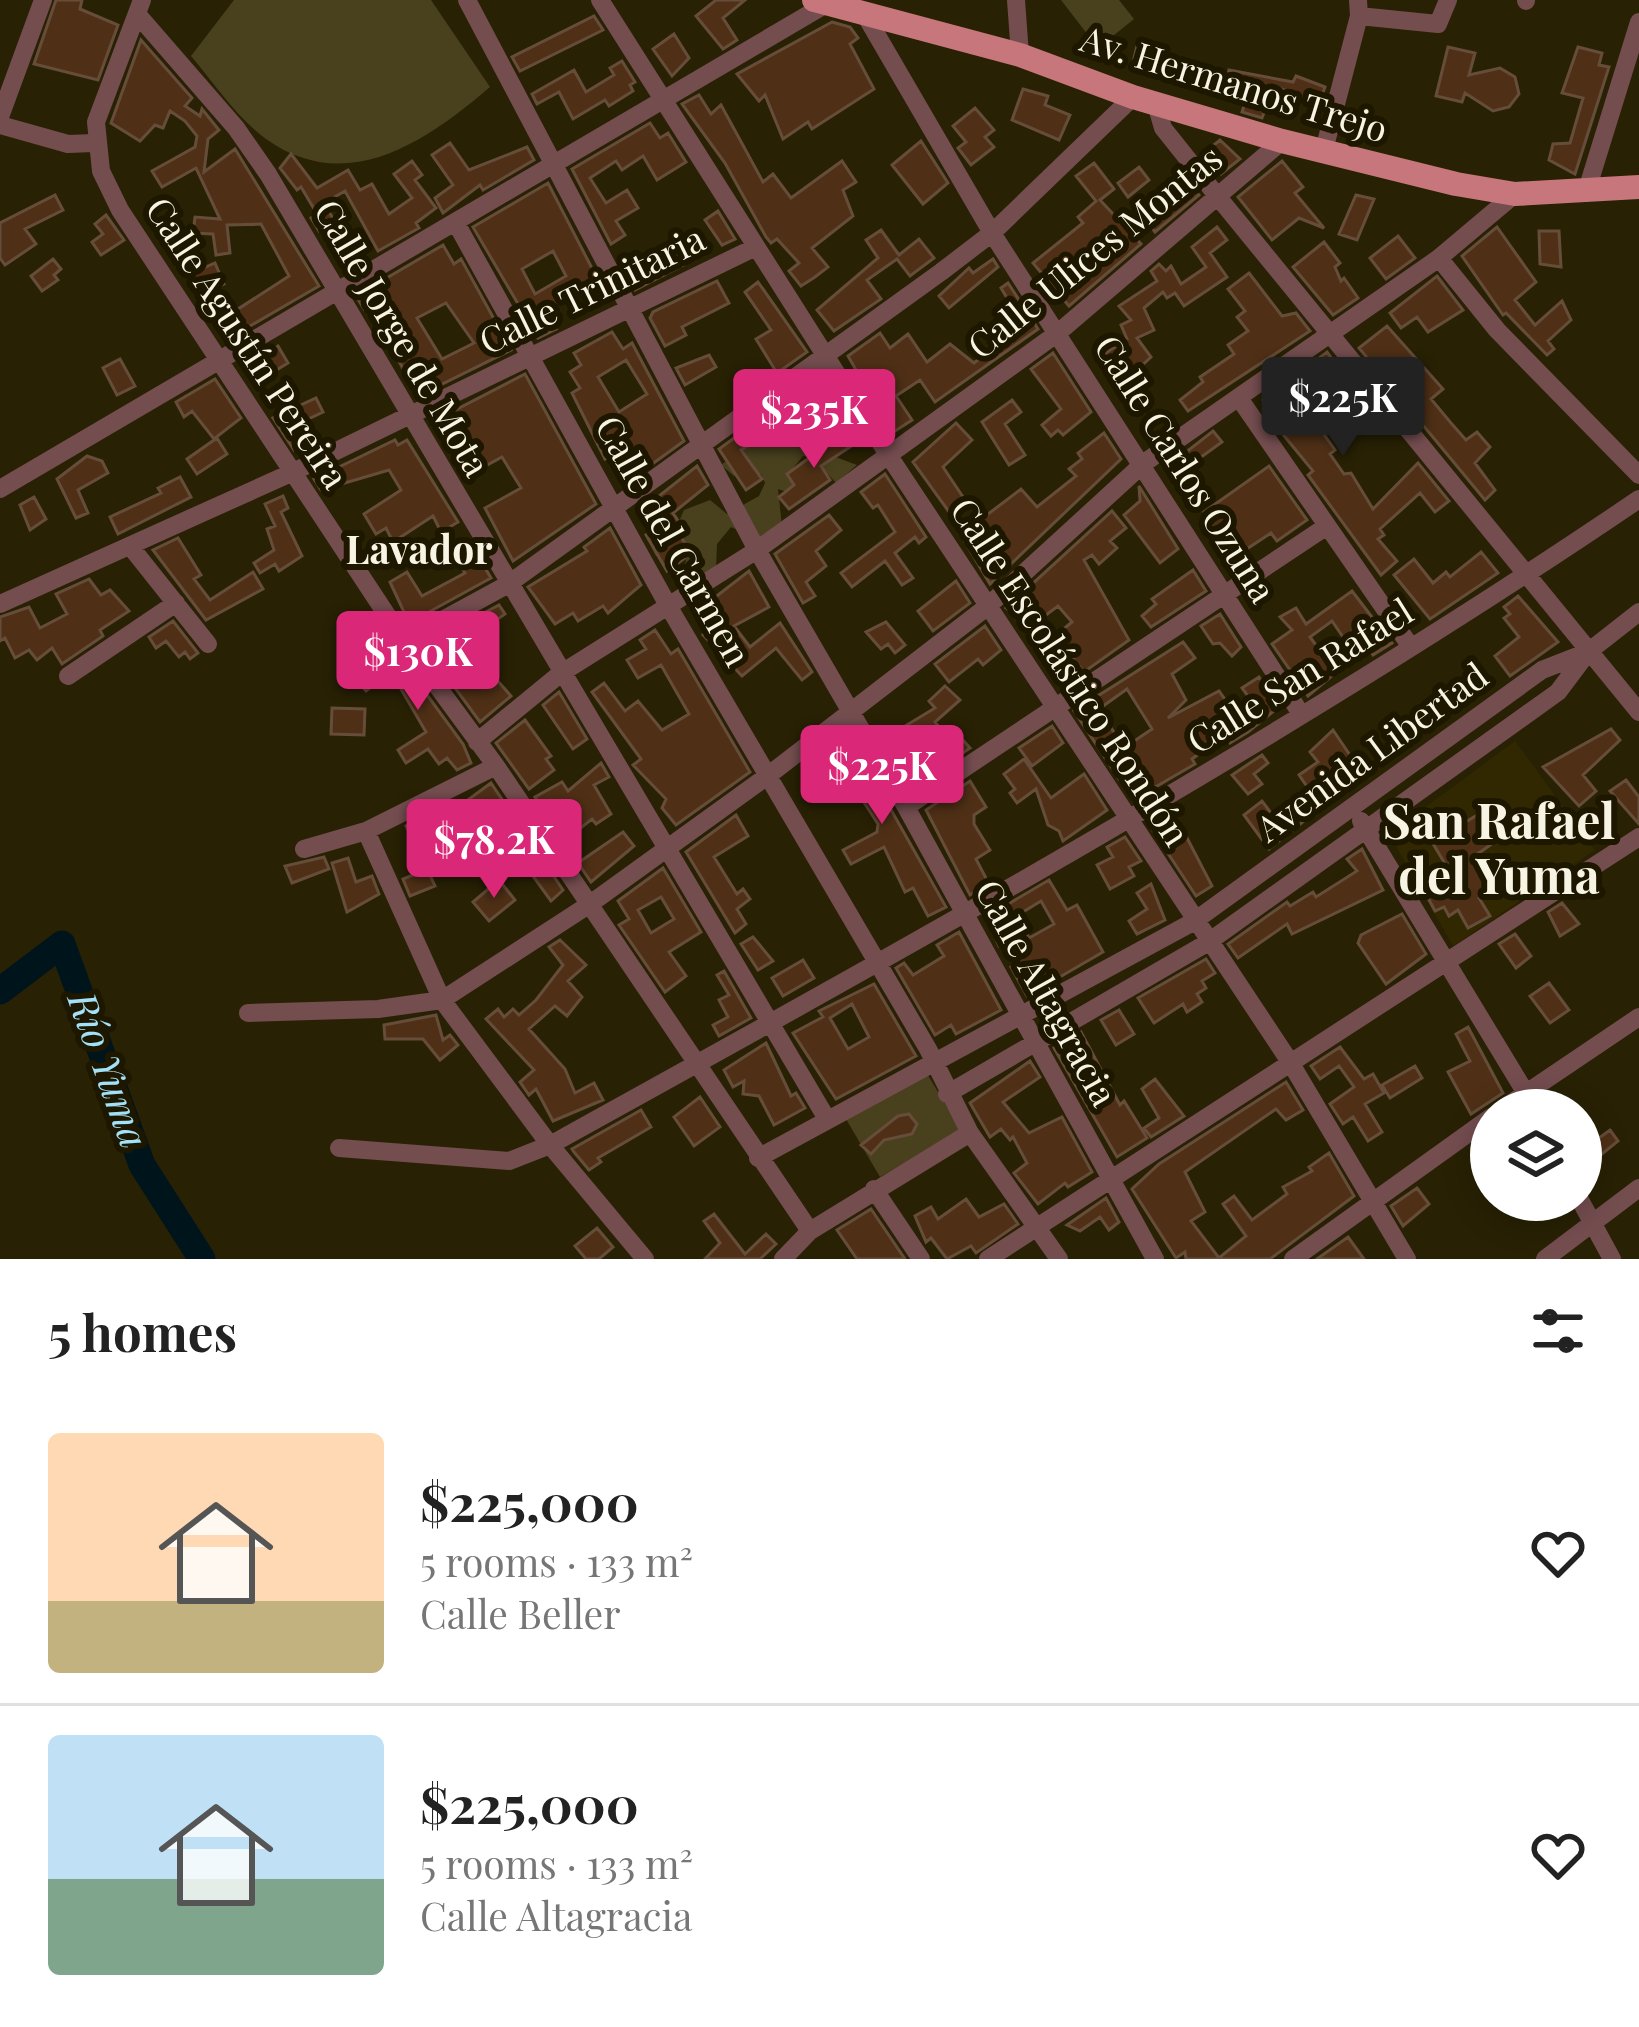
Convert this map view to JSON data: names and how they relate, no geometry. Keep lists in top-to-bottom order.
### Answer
{
  "streets": {
    "main road": ["Av. Hermanos Trejo"],
    "street": [
      "Calle Ulices Montas",
      "Calle Trinitaria",
      "Calle Jorge de Mota",
      "Calle Agustín Pereira",
      "Calle Carlos Ozuna",
      "Calle del Carmen",
      "Calle Escolástico Rondón",
      "Calle San Rafael",
      "Avenida Libertad",
      "Calle Altagracia"
    ]
  },
  "crossings": [
    ["Av. Hermanos Trejo", "Calle Ulices Montas"],
    ["Av. Hermanos Trejo", "Calle Carlos Ozuna"],
    ["Calle Ulices Montas", "Calle Jorge de Mota"],
    ["Calle Ulices Montas", "Calle Agustín Pereira"],
    ["Calle Ulices Montas", "Calle Carlos Ozuna"],
    ["Calle Ulices Montas", "Calle del Carmen"],
    ["Calle Ulices Montas", "Calle Escolástico Rondón"],
    ["Calle Ulices Montas", "Calle Altagracia"],
    ["Calle Trinitaria", "Calle Jorge de Mota"],
    ["Calle Trinitaria", "Calle Agustín Pereira"],
    ["Calle Trinitaria", "Calle del Carmen"],
    ["Calle Trinitaria", "Calle Escolástico Rondón"],
    ["Calle Trinitaria", "Calle Altagracia"],
    ["Calle Jorge de Mota", "Calle San Rafael"],
    ["Calle Jorge de Mota", "Avenida Libertad"],
    ["Calle Agustín Pereira", "Calle San Rafael"],
    ["Calle Agustín Pereira", "Avenida Libertad"],
    ["Calle Carlos Ozuna", "Calle San Rafael"],
    ["Calle del Carmen", "Calle San Rafael"],
    ["Calle del Carmen", "Avenida Libertad"],
    ["Calle Escolástico Rondón", "Calle San Rafael"],
    ["Calle Escolástico Rondón", "Avenida Libertad"],
    ["Calle San Rafael", "Calle Altagracia"],
    ["Avenida Libertad", "Calle Altagracia"]
  ],
  "districts": ["Lavador", "San Rafael del Yuma"],
  "water": ["Río Yuma"],
  "page": {
    "price": [
      "$225K",
      "$235K",
      "$130K",
      "$225K",
      "$78.2K"
    ],
    "heading": "5 homes",
    "list": [
      {
        "name": "$225,000",
        "note": "5 rooms · 133 m² · Calle Beller"
      },
      {
        "name": "$225,000",
        "note": "5 rooms · 133 m² · Calle Altagracia"
      }
    ]
  }
}
